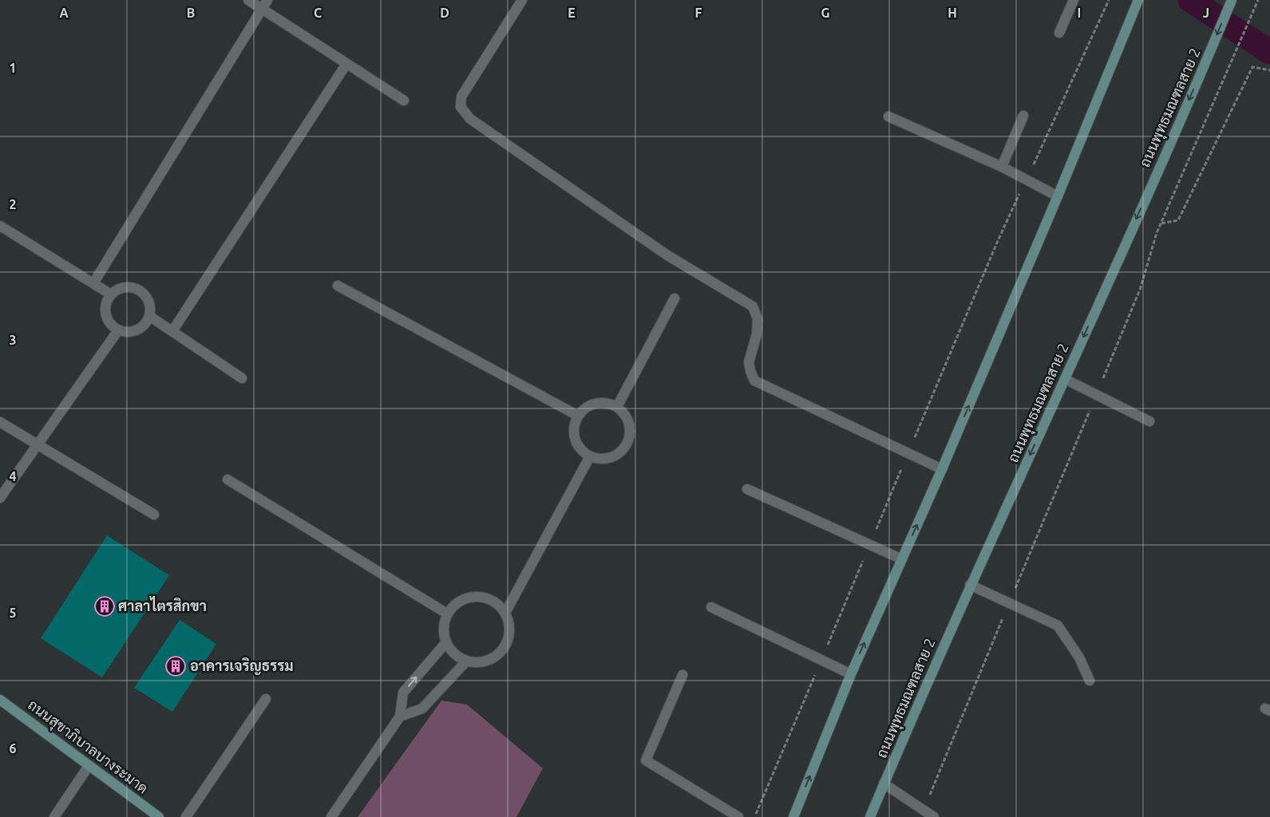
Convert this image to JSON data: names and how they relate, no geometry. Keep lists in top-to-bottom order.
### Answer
{
  "streets": {
    "main road": ["ถนนพุทธมณฑลสาย 2", "ถนนสุขาภิบาลบางระมาด"]
  },
  "places": {
    "building": ["ศาลาไตรสิกขา", "อาคารเจริญธรรม"]
  },
  "grid": {
    "columns": [
      "A",
      "B",
      "C",
      "D",
      "E",
      "F",
      "G",
      "H",
      "I",
      "J"
    ],
    "rows": [
      "1",
      "2",
      "3",
      "4",
      "5",
      "6"
    ]
  }
}
